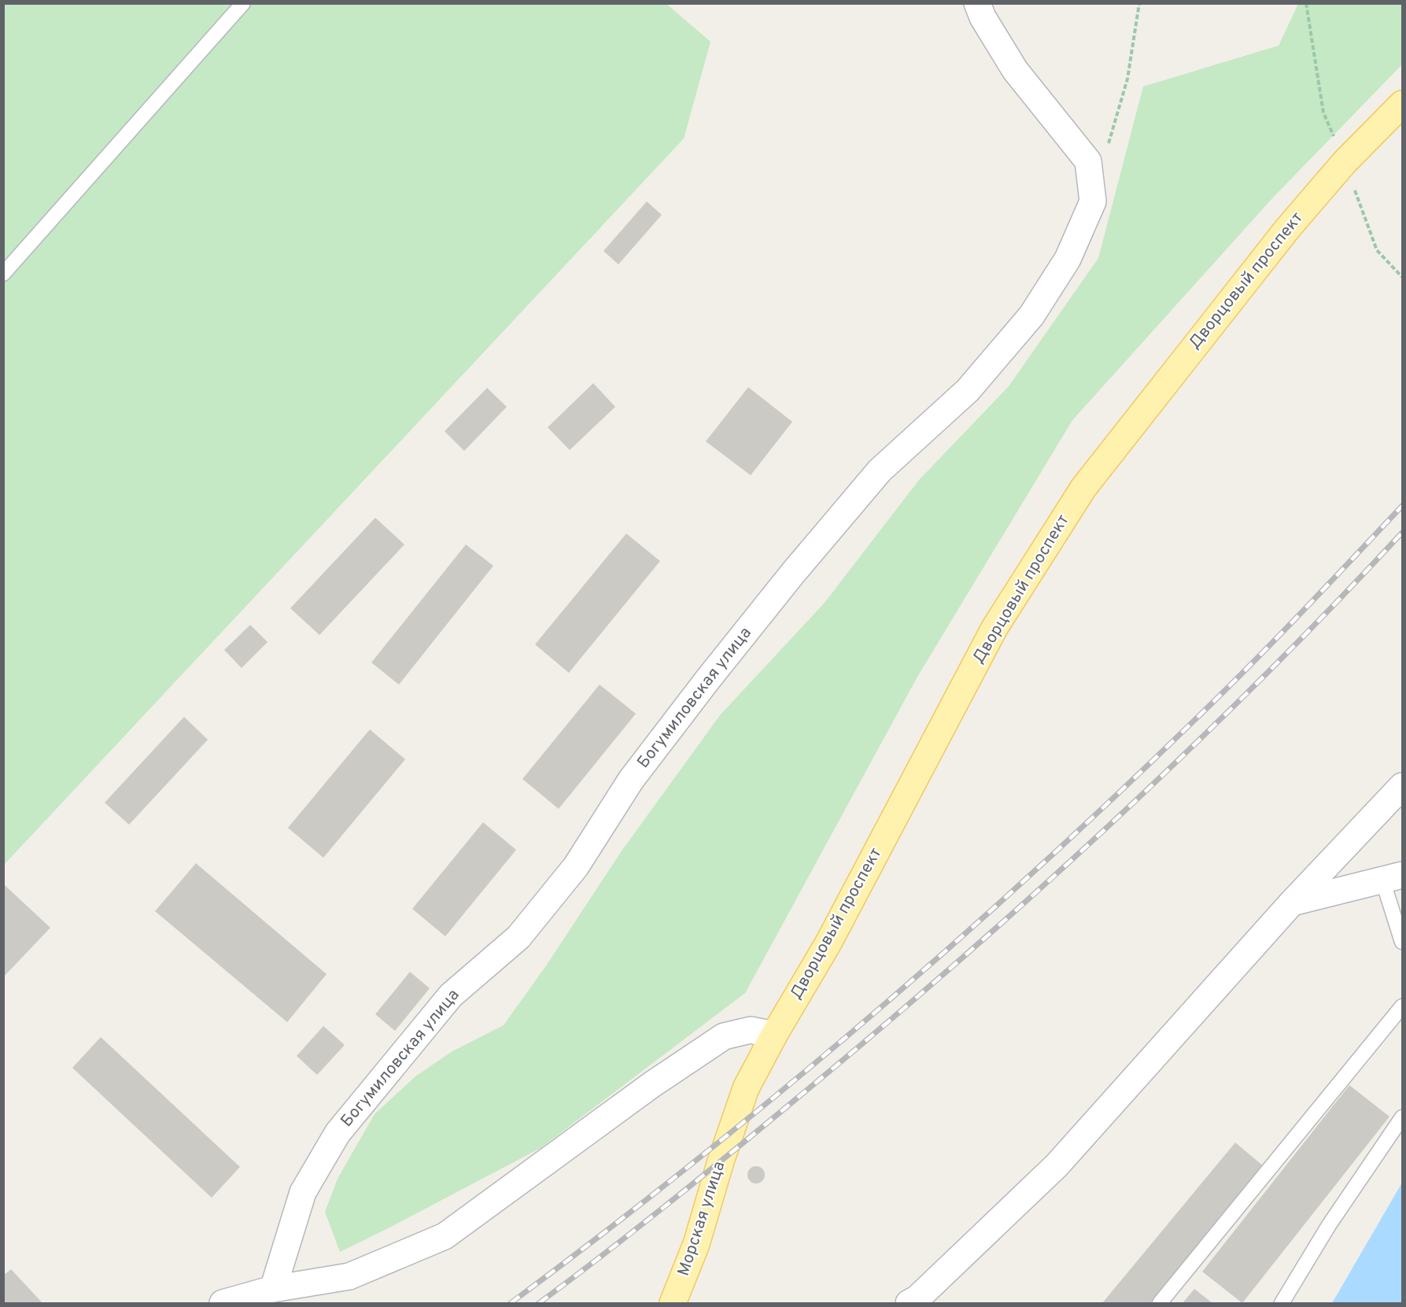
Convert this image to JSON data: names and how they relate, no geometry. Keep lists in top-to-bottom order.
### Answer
{
  "streets": {
    "main road": ["Дворцовый проспект", "Морская улица"],
    "street": ["Богумиловская улица"]
  },
  "crossings": [
    ["Дворцовый проспект", "Морская улица"]
  ]
}
